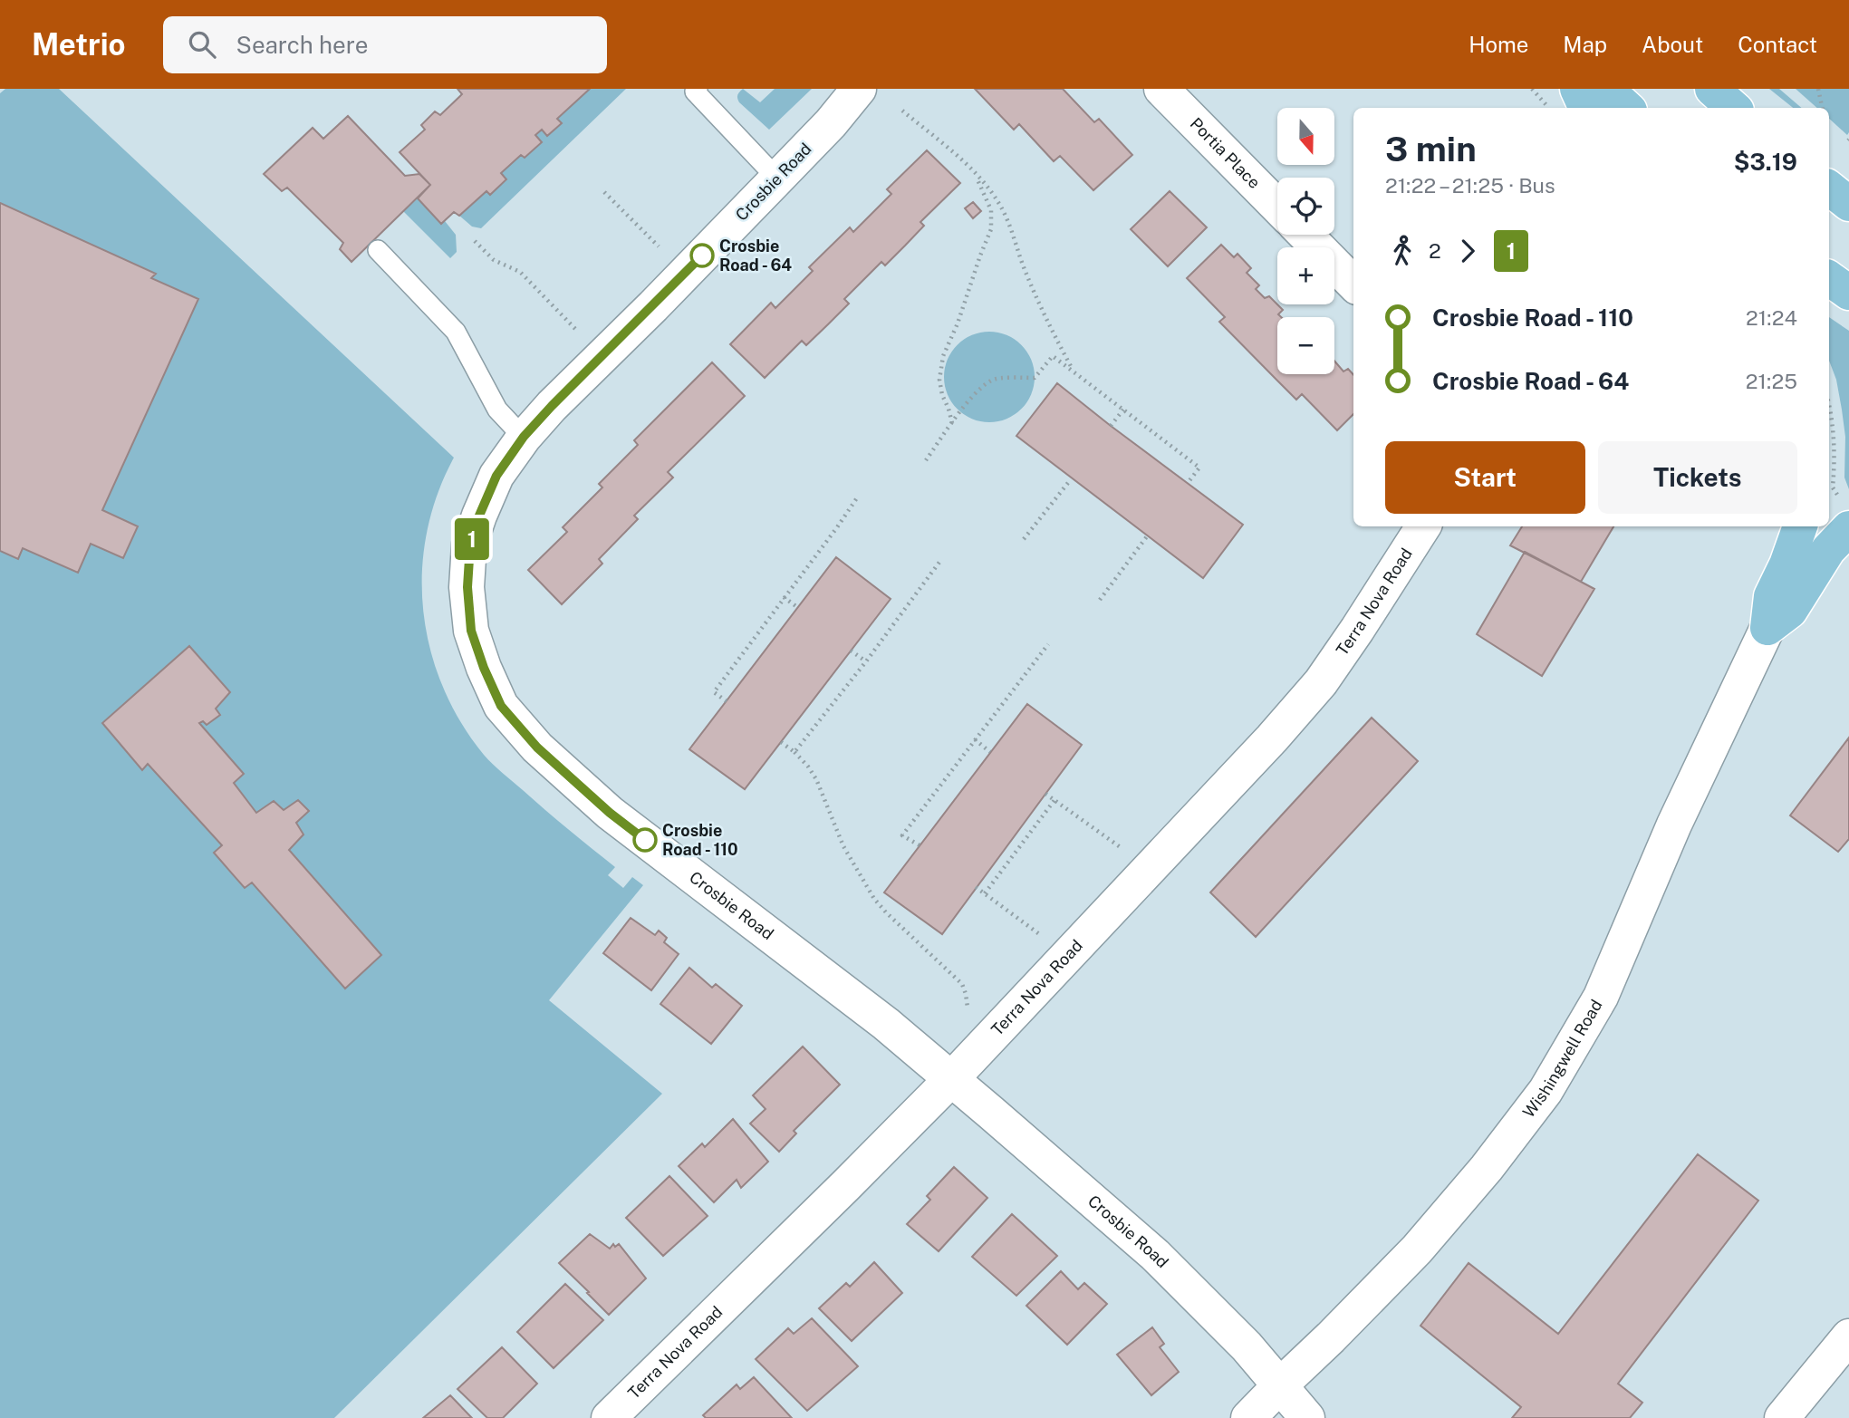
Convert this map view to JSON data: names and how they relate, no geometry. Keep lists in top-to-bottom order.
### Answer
{
  "streets": {
    "street": [
      "Portia Place",
      "Crosbie Road",
      "Terra Nova Road",
      "Wishingwell Road"
    ]
  },
  "crossings": [
    ["Crosbie Road", "Terra Nova Road"],
    ["Crosbie Road", "Wishingwell Road"]
  ],
  "places": ["Crosbie Road - 64", "Crosbie Road - 110"],
  "lines": ["bus line 1"],
  "north": "bottom",
  "page": {
    "header": "Metrio",
    "search": "Search here",
    "nav": [
      "Home",
      "Map",
      "About",
      "Contact"
    ],
    "on_map": "1",
    "map_buttons": ["+", "−"],
    "heading": ["3 min", "21:22 – 21:25 · Bus", "$3.19"],
    "legs": ["2", "1"],
    "list": [
      {
        "name": "Crosbie Road - 110",
        "value": "21:24"
      },
      {
        "name": "Crosbie Road - 64",
        "value": "21:25"
      }
    ],
    "buttons": ["Start", "Tickets"]
  }
}
